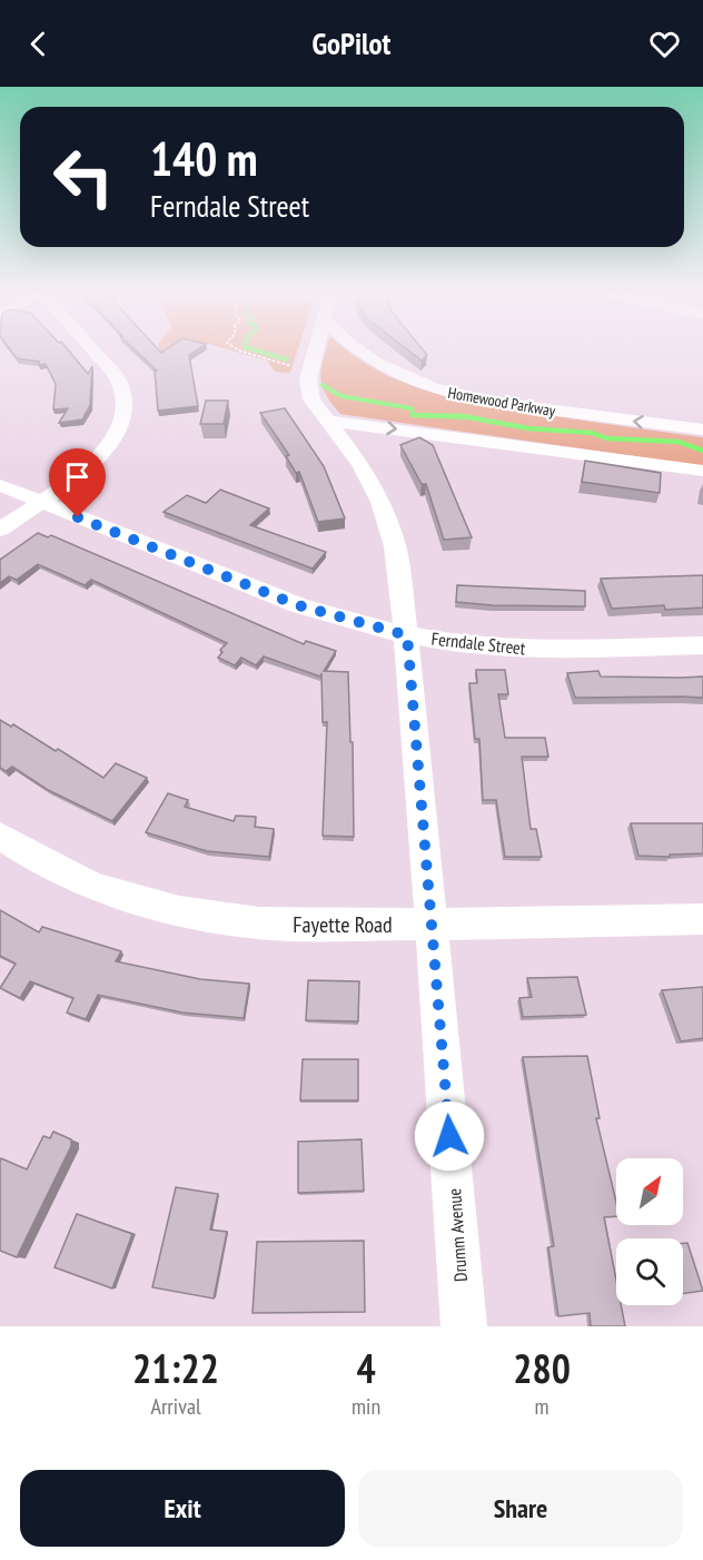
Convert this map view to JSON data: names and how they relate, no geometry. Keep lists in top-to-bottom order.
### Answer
{
  "streets": {
    "street": [
      "Homewood Parkway",
      "Ferndale Street",
      "Fayette Road",
      "Drumm Avenue"
    ]
  },
  "crossings": [
    ["Ferndale Street", "Drumm Avenue"],
    ["Fayette Road", "Drumm Avenue"]
  ],
  "north": "top right",
  "page": {
    "header": "GoPilot",
    "turn": ["140 m", "Ferndale Street"],
    "eta": [
      "21:22",
      "Arrival",
      "4",
      "min",
      "280",
      "m"
    ],
    "buttons": ["Exit", "Share"]
  }
}
